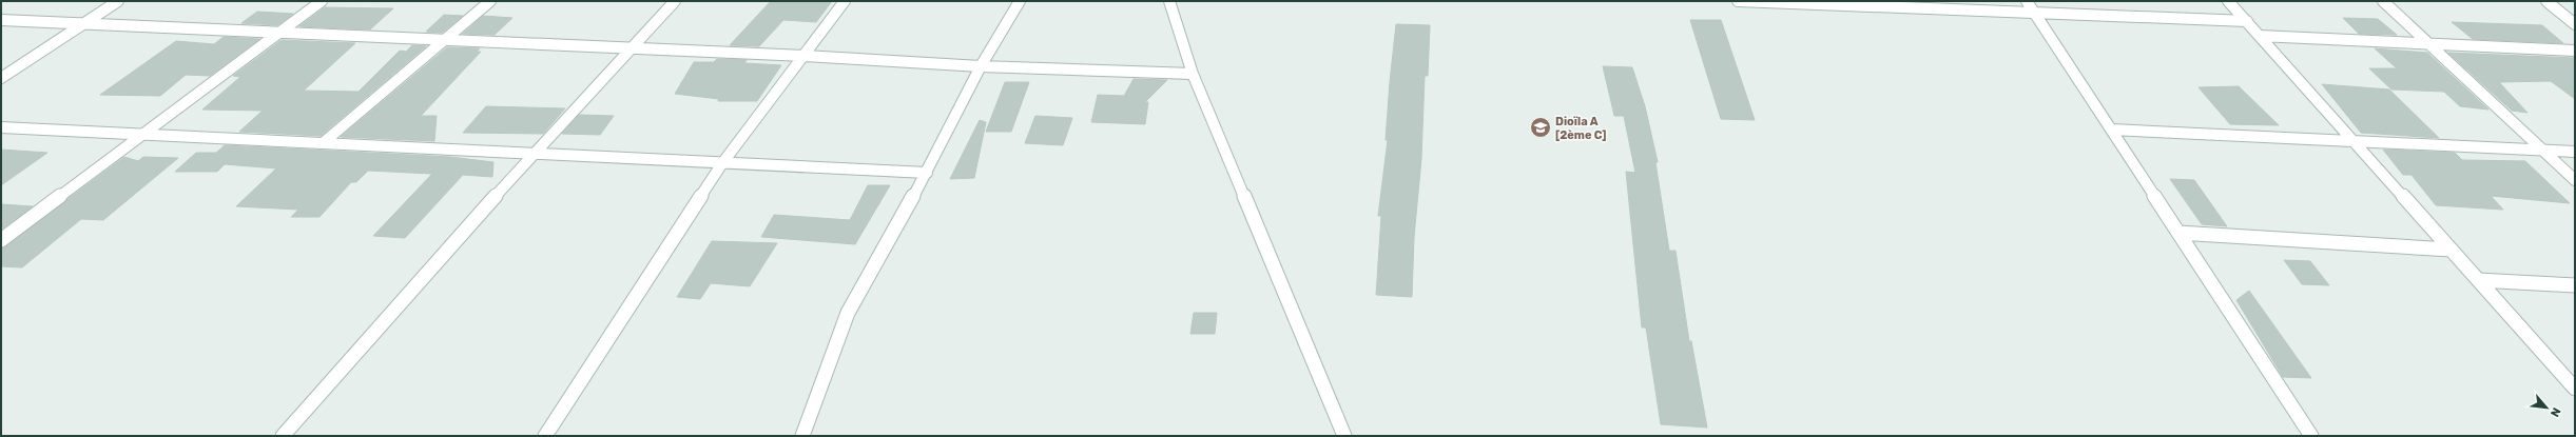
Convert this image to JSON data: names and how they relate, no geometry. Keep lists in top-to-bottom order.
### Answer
{
  "places": {
    "school or university": ["Dioïla A [2ème C]"]
  },
  "north": "bottom right"
}
